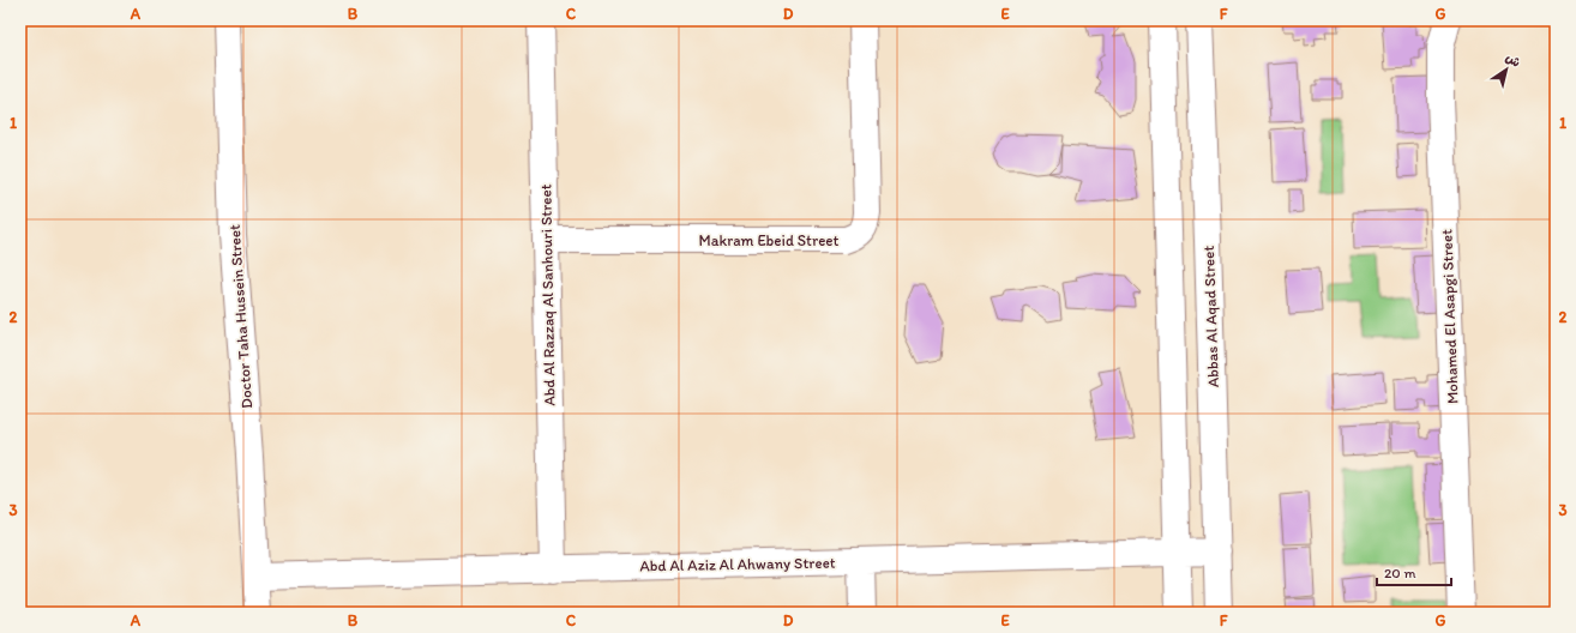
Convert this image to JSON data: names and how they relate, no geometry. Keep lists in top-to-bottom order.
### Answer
{
  "streets": {
    "street": [
      "Makram Ebeid Street",
      "Abd Al Razzaq Al Sanhouri Street",
      "Doctor Taha Hussein Street",
      "Abbas Al Aqad Street",
      "Mohamed El Asapgi Street",
      "Abd Al Aziz Al Ahwany Street"
    ]
  },
  "crossings": [
    ["Makram Ebeid Street", "Abd Al Razzaq Al Sanhouri Street"],
    ["Abd Al Razzaq Al Sanhouri Street", "Abd Al Aziz Al Ahwany Street"],
    ["Doctor Taha Hussein Street", "Abd Al Aziz Al Ahwany Street"],
    ["Abbas Al Aqad Street", "Abd Al Aziz Al Ahwany Street"]
  ],
  "scale_bar": "20 m",
  "north": "top right",
  "grid": {
    "columns": [
      "A",
      "B",
      "C",
      "D",
      "E",
      "F",
      "G"
    ],
    "rows": ["1", "2", "3"]
  }
}
